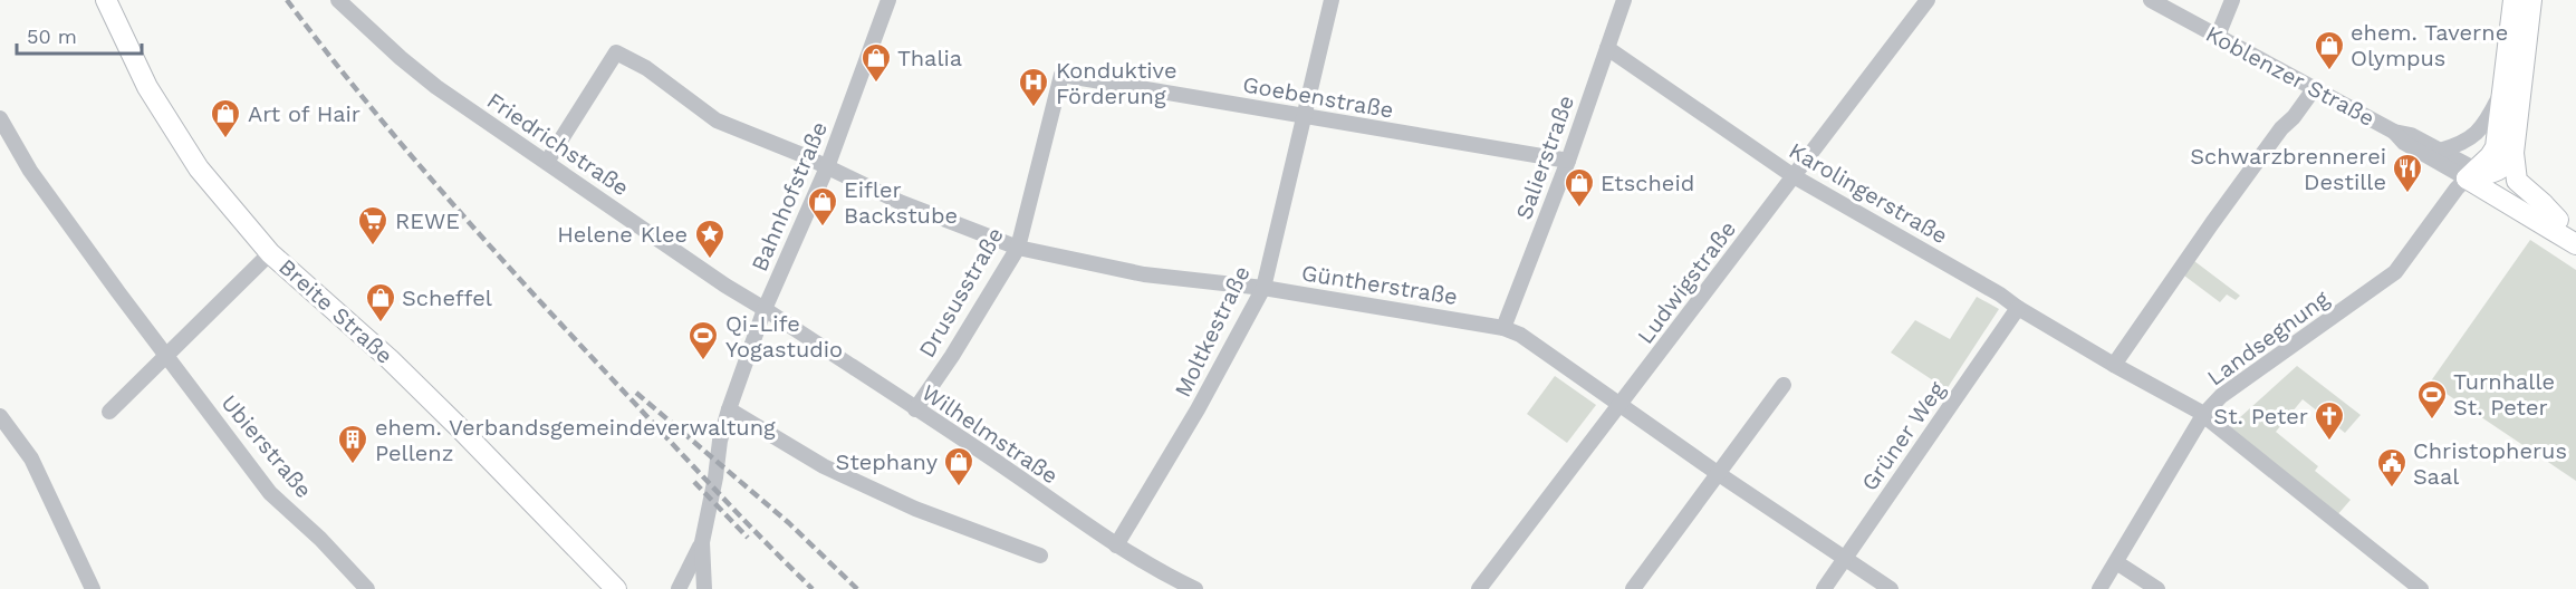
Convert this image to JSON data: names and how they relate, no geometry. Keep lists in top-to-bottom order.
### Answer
{
  "streets": {
    "street": [
      "Koblenzer Straße",
      "Goebenstraße",
      "Friedrichstraße",
      "Salierstraße",
      "Karolingerstraße",
      "Bahnhofstraße",
      "Ludwigstraße",
      "Güntherstraße",
      "Drususstraße",
      "Breite Straße",
      "Moltkestraße",
      "Landsegnung",
      "Wilhelmstraße",
      "Grüner Weg",
      "Ubierstraße"
    ]
  },
  "crossings": [
    ["Koblenzer Straße", "Landsegnung"],
    ["Goebenstraße", "Salierstraße"],
    ["Goebenstraße", "Drususstraße"],
    ["Goebenstraße", "Moltkestraße"],
    ["Friedrichstraße", "Bahnhofstraße"],
    ["Friedrichstraße", "Güntherstraße"],
    ["Friedrichstraße", "Wilhelmstraße"],
    ["Salierstraße", "Karolingerstraße"],
    ["Salierstraße", "Güntherstraße"],
    ["Karolingerstraße", "Ludwigstraße"],
    ["Karolingerstraße", "Landsegnung"],
    ["Karolingerstraße", "Grüner Weg"],
    ["Bahnhofstraße", "Güntherstraße"],
    ["Bahnhofstraße", "Wilhelmstraße"],
    ["Ludwigstraße", "Güntherstraße"],
    ["Güntherstraße", "Drususstraße"],
    ["Güntherstraße", "Moltkestraße"],
    ["Güntherstraße", "Grüner Weg"],
    ["Drususstraße", "Wilhelmstraße"],
    ["Moltkestraße", "Wilhelmstraße"]
  ],
  "places": {
    "shop": [
      "ehem. Taverne Olympus",
      "Thalia",
      "Art of Hair",
      "Etscheid",
      "Eifler Backstube",
      "Scheffel",
      "Stephany"
    ],
    "hospital": ["Konduktive Förderung"],
    "restaurant": ["Schwarzbrennerei Destille"],
    "supermarket": ["REWE"],
    "place": ["Helene Klee"],
    "sports": ["Qi-Life Yogastudio", "Turnhalle St. Peter"],
    "church": ["St. Peter"],
    "building": ["ehem. Verbandsgemeindeverwaltung Pellenz"],
    "public building": ["Christopherus Saal"]
  },
  "scale_bar": "50 m"
}
